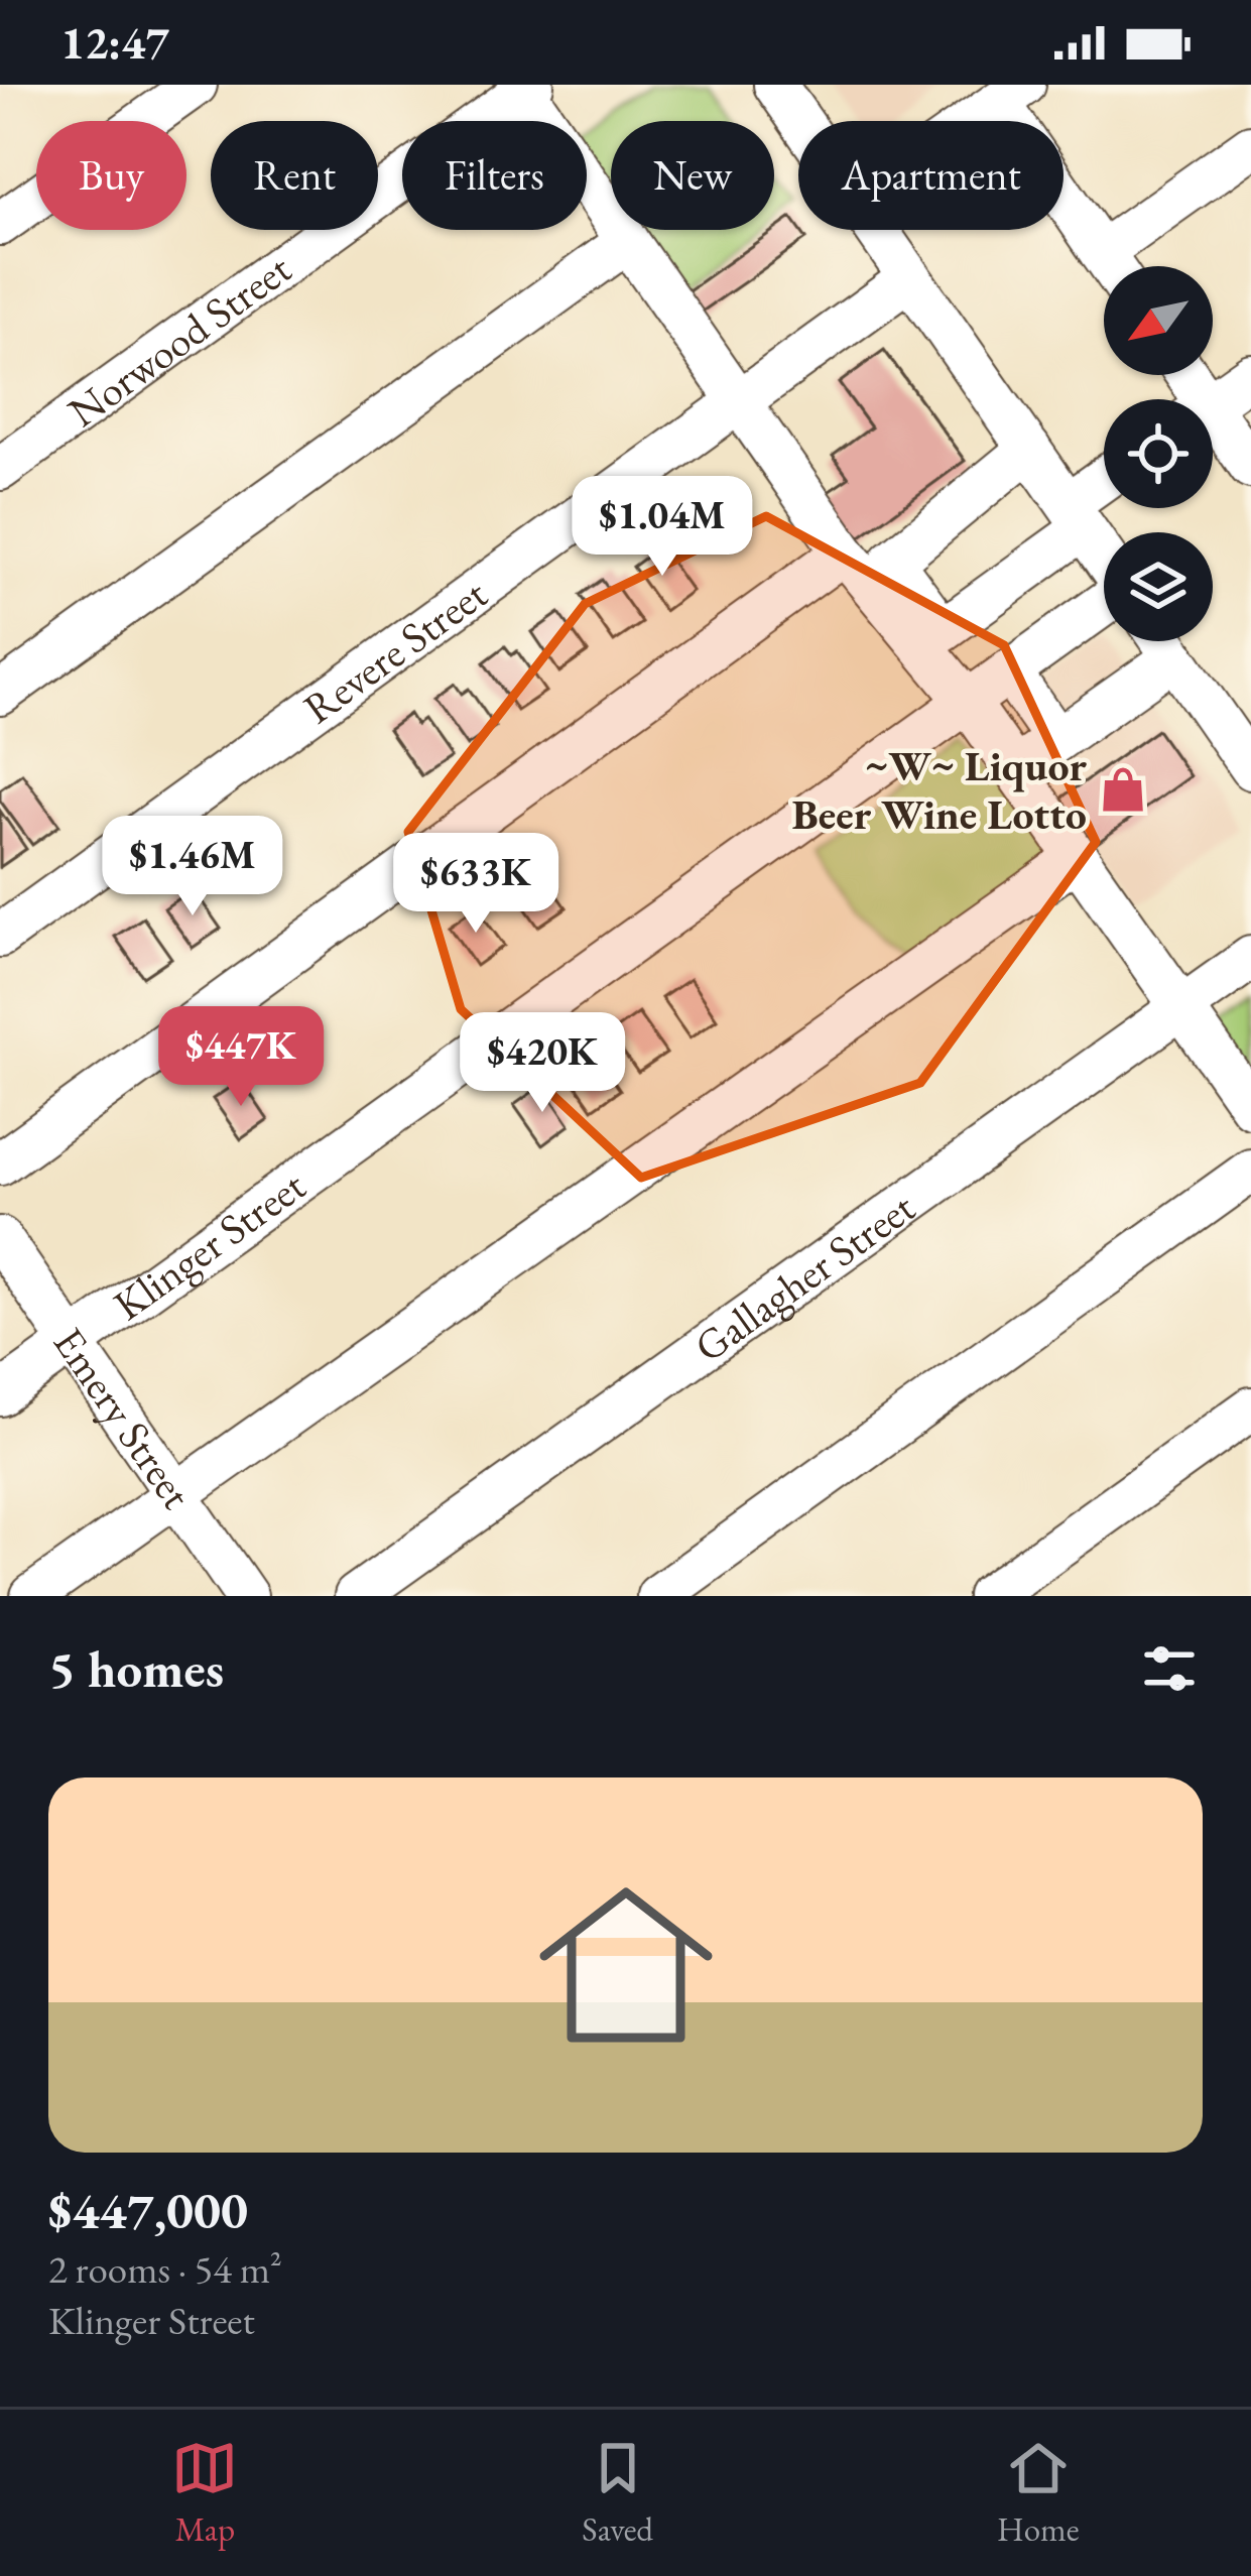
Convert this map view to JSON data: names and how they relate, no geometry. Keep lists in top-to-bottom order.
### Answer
{
  "streets": {
    "street": [
      "Norwood Street",
      "Revere Street",
      "Klinger Street",
      "Gallagher Street",
      "Emery Street"
    ]
  },
  "crossings": [
    ["Klinger Street", "Emery Street"]
  ],
  "places": {
    "shop": ["~W~ Liquor Beer Wine Lotto"]
  },
  "north": "bottom left",
  "page": {
    "status": "12:47",
    "chip": [
      "Buy",
      "Rent",
      "Filters",
      "New",
      "Apartment"
    ],
    "price": [
      "$1.04M",
      "$1.46M",
      "$633K",
      "$447K",
      "$420K"
    ],
    "heading": "5 homes",
    "list": [
      {
        "name": "$447,000",
        "note": "2 rooms · 54 m² · Klinger Street"
      }
    ],
    "tabs": ["Map", "Saved", "Home"]
  }
}
